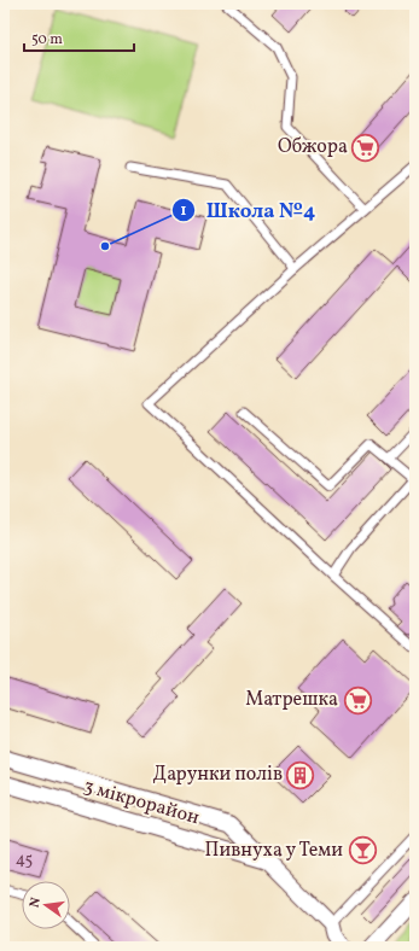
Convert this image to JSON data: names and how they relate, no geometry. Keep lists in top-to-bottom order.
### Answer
{
  "streets": {
    "street": ["3 мікрорайон"]
  },
  "places": {
    "supermarket": ["Обжора", "Матрешка"],
    "other": ["Школа №4"],
    "building": ["Дарунки полів"],
    "bar": ["Пивнуха у Теми"]
  },
  "house_numbers": ["45"],
  "scale_bar": "50 m",
  "north": "left"
}
